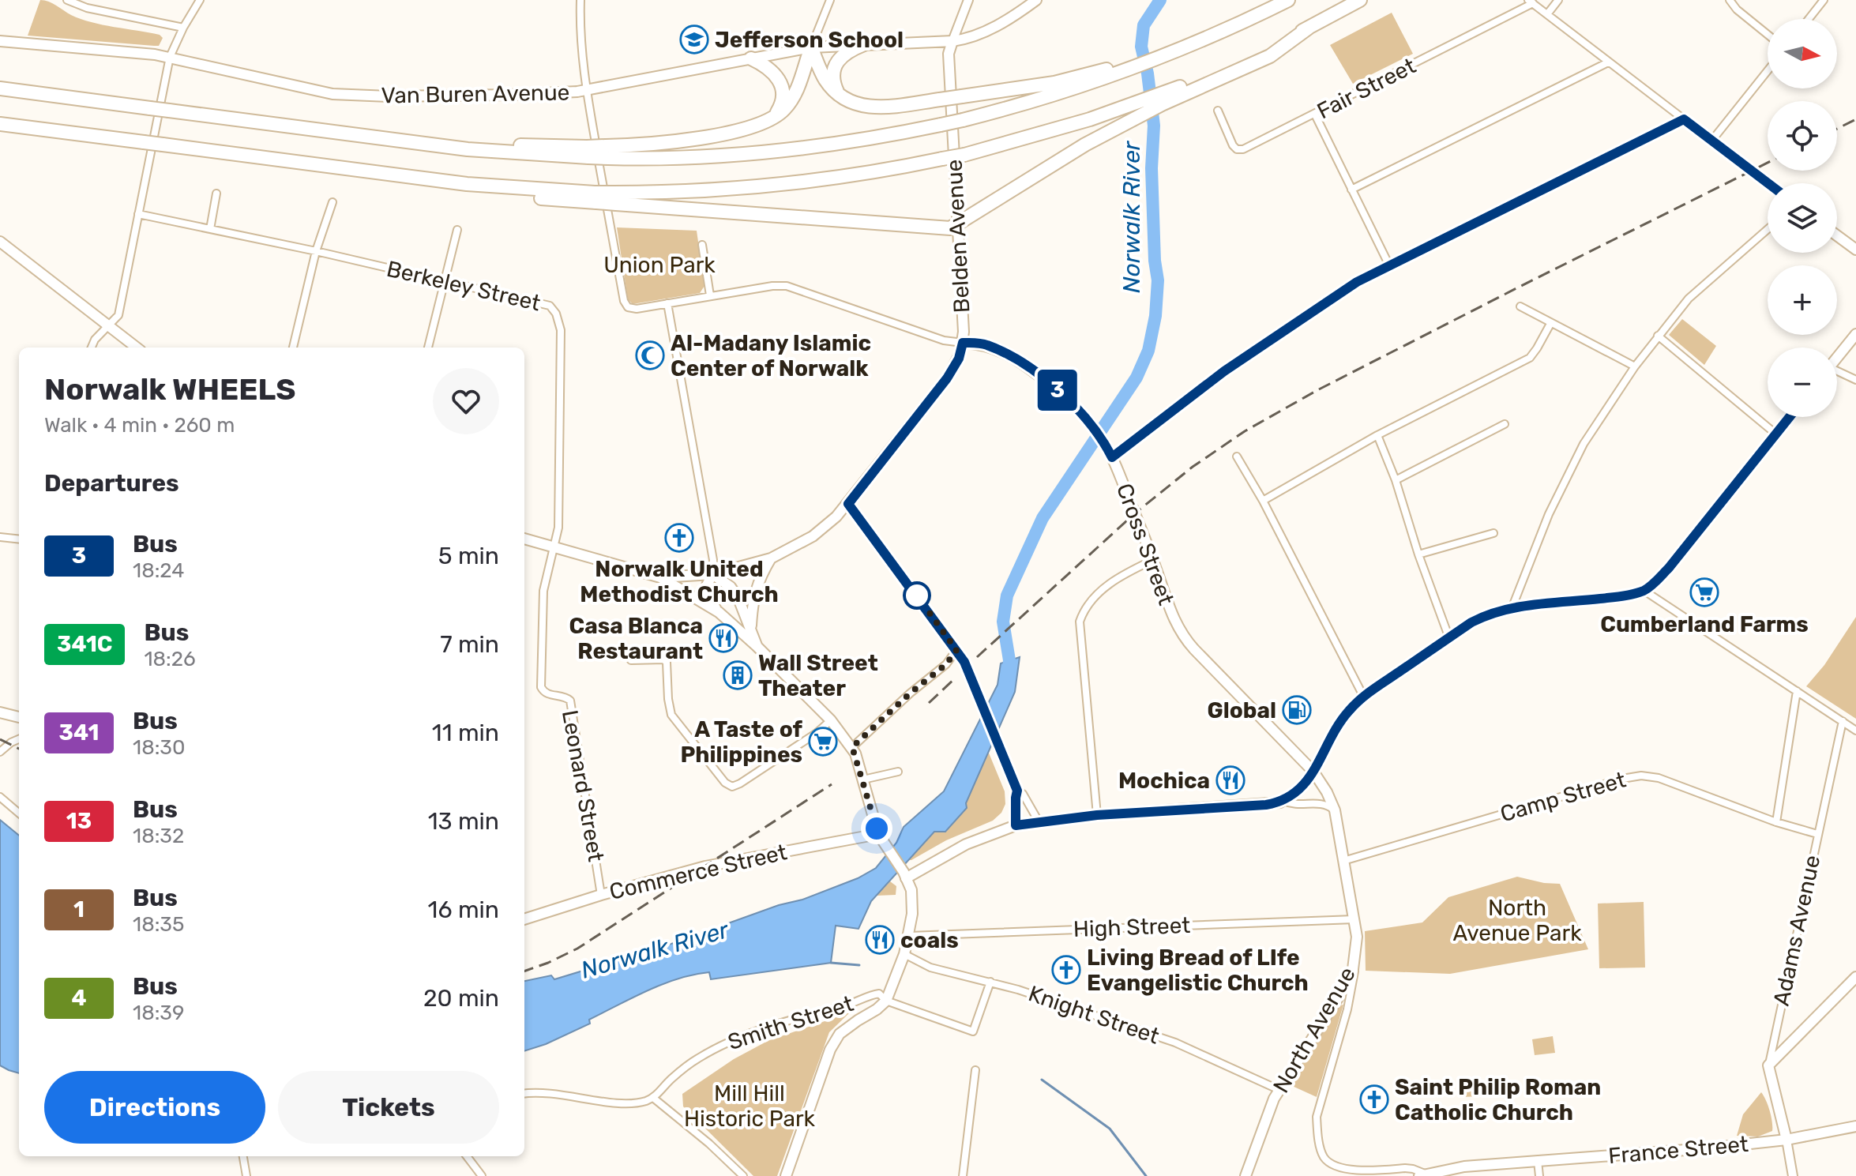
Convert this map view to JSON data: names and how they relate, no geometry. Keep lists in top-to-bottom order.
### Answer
{
  "streets": {
    "main road": [
      "Van Buren Avenue",
      "Belden Avenue",
      "Cross Street",
      "Commerce Street",
      "Adams Avenue",
      "North Avenue",
      "France Street"
    ],
    "street": [
      "Fair Street",
      "Berkeley Street",
      "Leonard Street",
      "Camp Street",
      "High Street",
      "Knight Street",
      "Smith Street"
    ]
  },
  "crossings": [
    ["Van Buren Avenue", "Belden Avenue"],
    ["Belden Avenue", "Cross Street"],
    ["Berkeley Street", "Leonard Street"],
    ["Cross Street", "North Avenue"],
    ["Leonard Street", "Commerce Street"],
    ["Camp Street", "Adams Avenue"],
    ["Camp Street", "North Avenue"],
    ["High Street", "North Avenue"],
    ["Adams Avenue", "France Street"],
    ["Knight Street", "North Avenue"]
  ],
  "water": ["Norwalk River"],
  "parks": ["Union Park", "North Avenue Park", "Mill Hill Historic Park"],
  "places": {
    "school or university": ["Jefferson School"],
    "mosque": ["Al-Madany Islamic Center of Norwalk"],
    "church": ["Norwalk United Methodist Church", "Living Bread of LIfe Evangelistic Church", "Saint Philip Roman Catholic Church"],
    "supermarket": ["Cumberland Farms", "A Taste of Philippines"],
    "restaurant": ["Casa Blanca Restaurant", "Mochica", "coals"],
    "building": ["Wall Street Theater"],
    "fuel station": ["Global"]
  },
  "lines": ["bus line 3"],
  "north": "right",
  "page": {
    "on_map": "3",
    "map_buttons": ["+", "−"],
    "heading": [
      ["Norwalk WHEELS", "Walk · 4 min · 260 m"],
      "Departures"
    ],
    "list": [
      {
        "mark": "3",
        "name": "Bus",
        "note": "18:24",
        "value": "5 min"
      },
      {
        "mark": "341C",
        "name": "Bus",
        "note": "18:26",
        "value": "7 min"
      },
      {
        "mark": "341",
        "name": "Bus",
        "note": "18:30",
        "value": "11 min"
      },
      {
        "mark": "13",
        "name": "Bus",
        "note": "18:32",
        "value": "13 min"
      },
      {
        "mark": "1",
        "name": "Bus",
        "note": "18:35",
        "value": "16 min"
      },
      {
        "mark": "4",
        "name": "Bus",
        "note": "18:39",
        "value": "20 min"
      }
    ],
    "buttons": ["Directions", "Tickets"]
  }
}
